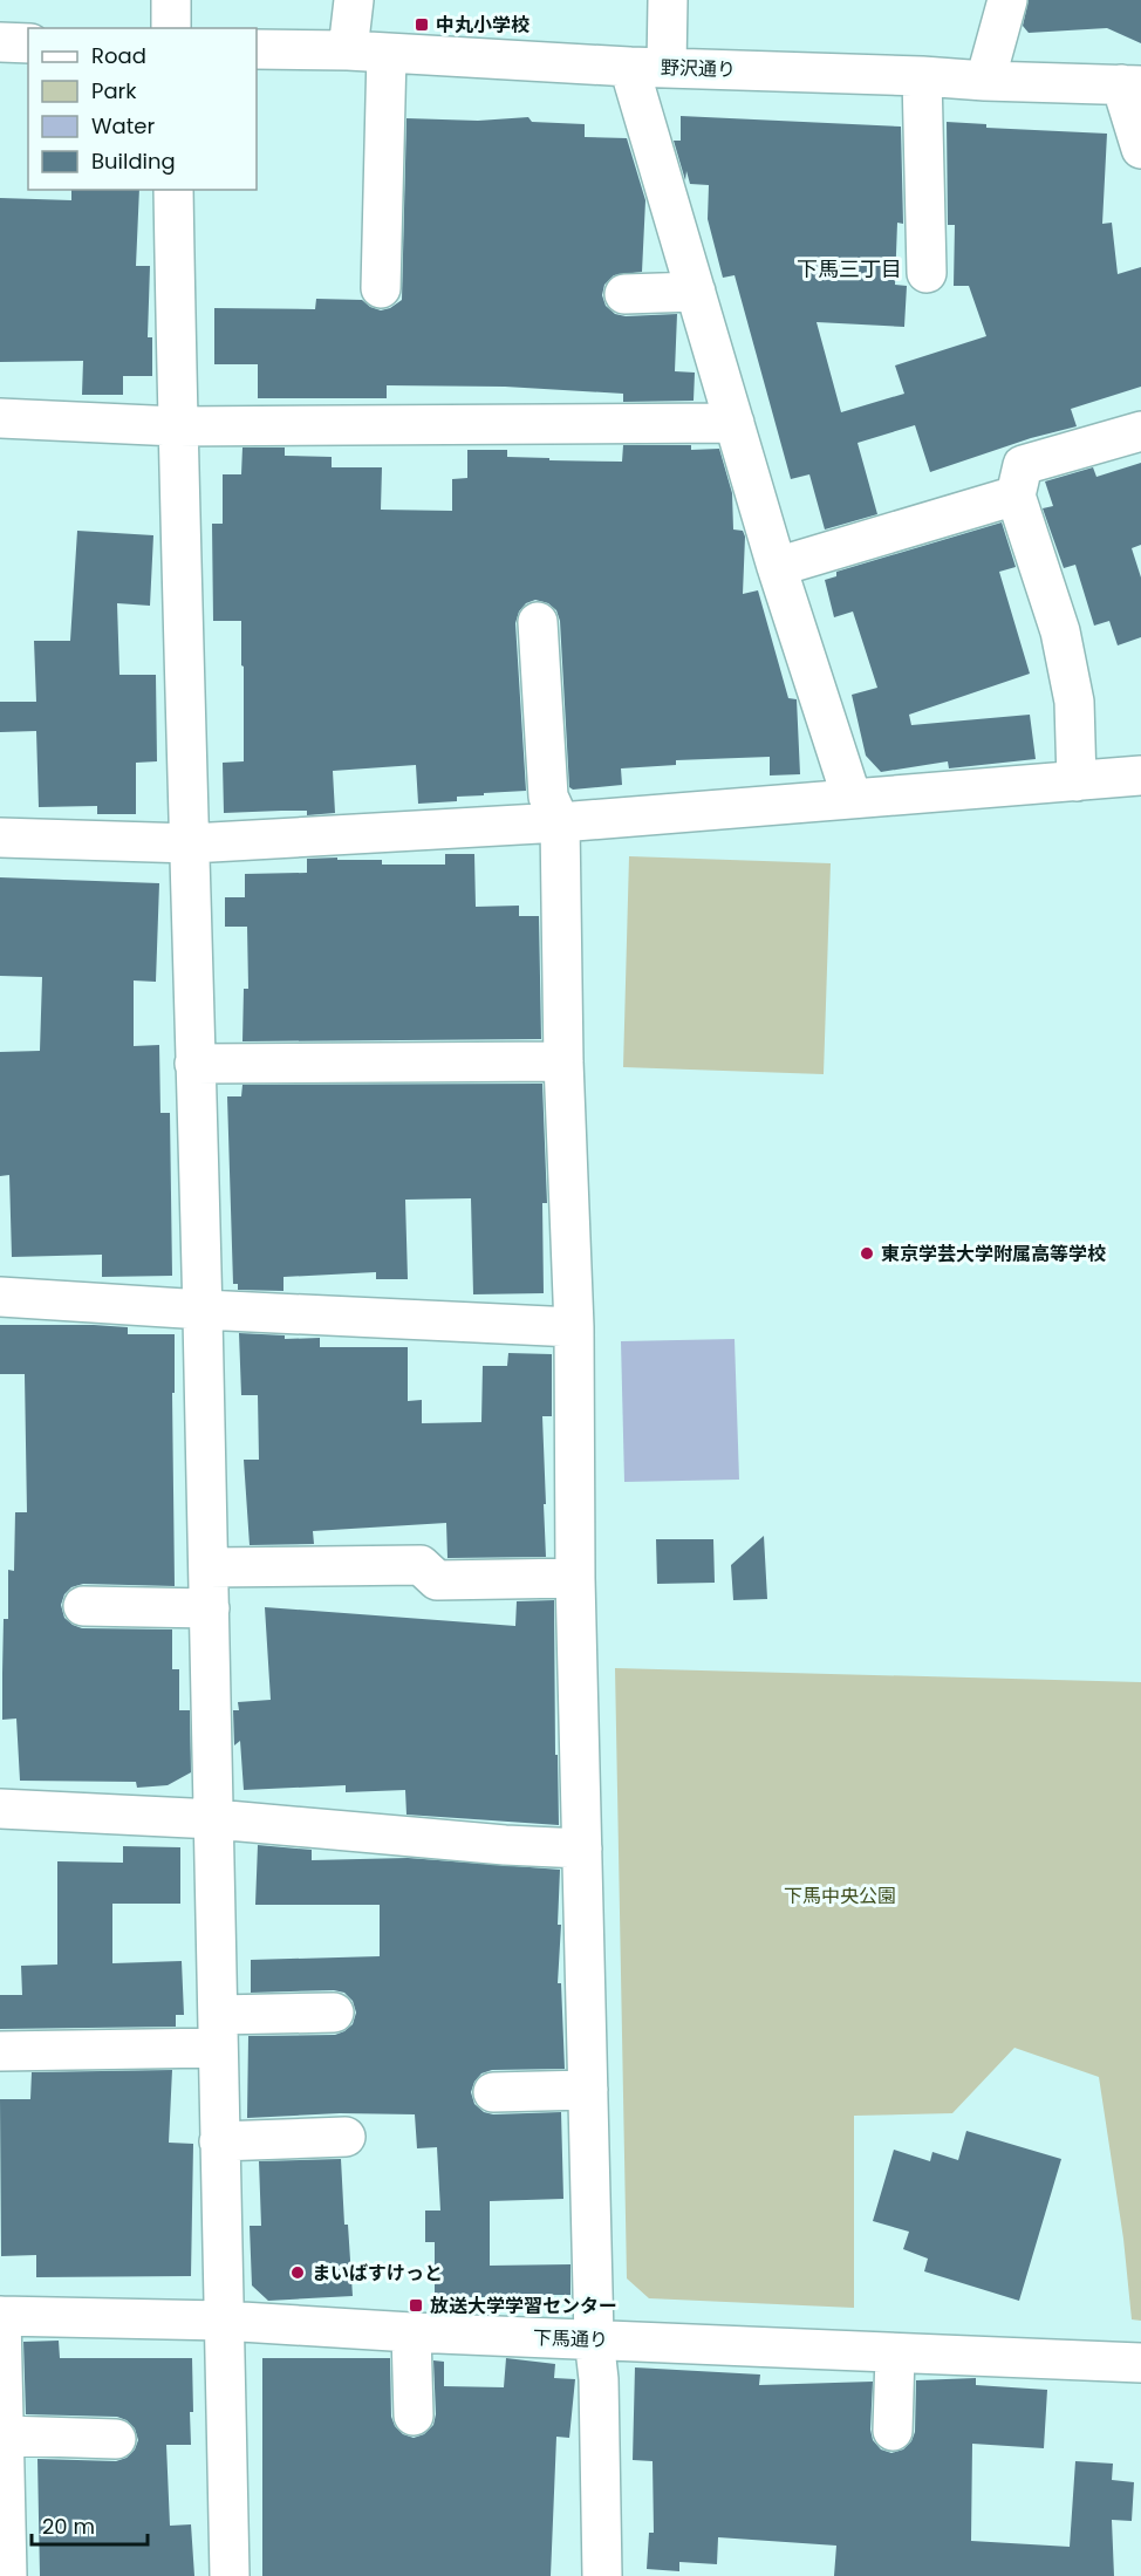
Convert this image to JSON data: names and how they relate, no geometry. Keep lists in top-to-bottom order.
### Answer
{
  "streets": {
    "street": ["野沢通り", "下馬通り"]
  },
  "districts": ["下馬三丁目"],
  "parks": ["下馬中央公園"],
  "places": {
    "transit": ["中丸小学校", "放送大学学習センター"],
    "other": ["東京学芸大学附属高等学校", "まいばすけっと"]
  },
  "legend": [
    "Road",
    "Park",
    "Water",
    "Building"
  ],
  "scale_bar": "20 m"
}
